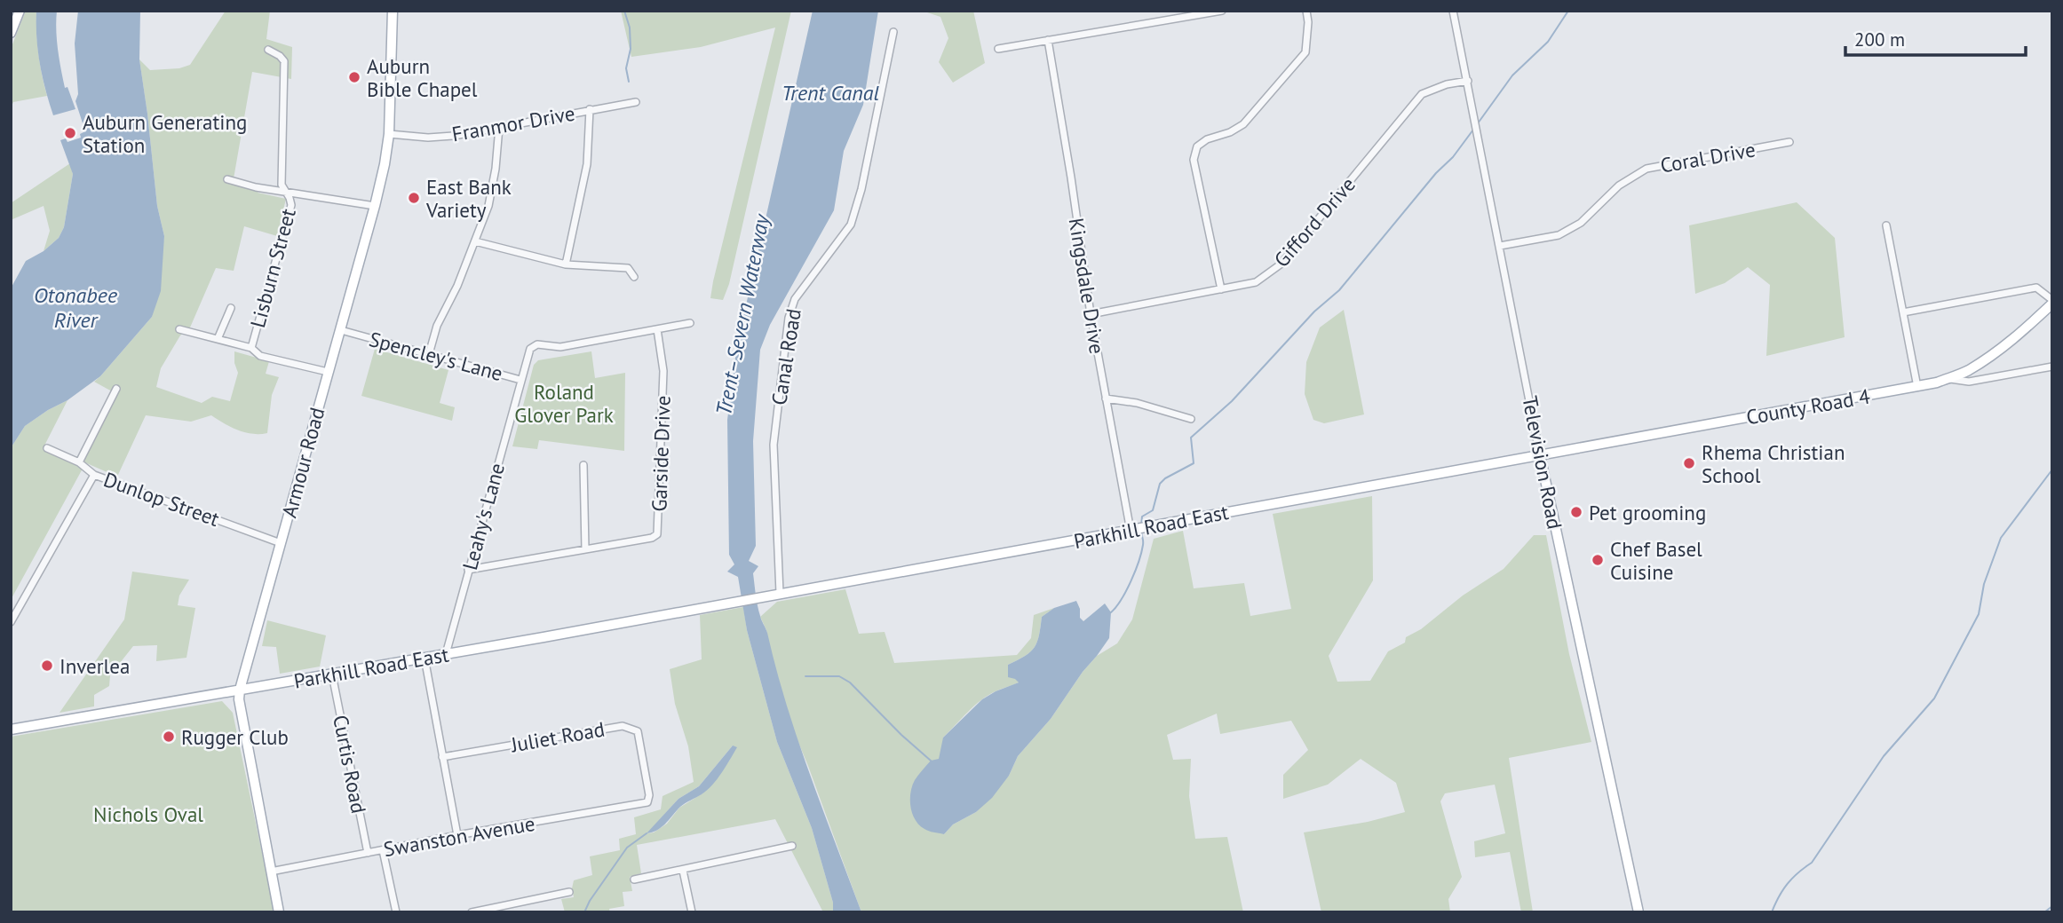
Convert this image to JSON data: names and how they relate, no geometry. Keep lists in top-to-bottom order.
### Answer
{
  "streets": {
    "main road": [
      "County Road 4",
      "Armour Road",
      "Television Road",
      "Parkhill Road East"
    ],
    "street": [
      "Franmor Drive",
      "Coral Drive",
      "Gifford Drive",
      "Lisburn Street",
      "Kingsdale Drive",
      "Spencley's Lane",
      "Canal Road",
      "Garside Drive",
      "Dunlop Street",
      "Leahy's Lane",
      "Juliet Road",
      "Curtis Road",
      "Swanston Avenue"
    ]
  },
  "crossings": [
    ["Franmor Drive", "Armour Road"],
    ["Coral Drive", "Television Road"],
    ["Gifford Drive", "Kingsdale Drive"],
    ["Gifford Drive", "Television Road"],
    ["Kingsdale Drive", "Parkhill Road East"],
    ["Spencley's Lane", "Garside Drive"],
    ["Spencley's Lane", "Armour Road"],
    ["Spencley's Lane", "Leahy's Lane"],
    ["Canal Road", "Parkhill Road East"],
    ["County Road 4", "Television Road"],
    ["County Road 4", "Parkhill Road East"],
    ["Garside Drive", "Leahy's Lane"],
    ["Armour Road", "Dunlop Street"],
    ["Armour Road", "Parkhill Road East"],
    ["Armour Road", "Swanston Avenue"],
    ["Television Road", "Parkhill Road East"],
    ["Leahy's Lane", "Parkhill Road East"],
    ["Parkhill Road East", "Curtis Road"],
    ["Juliet Road", "Swanston Avenue"],
    ["Curtis Road", "Swanston Avenue"]
  ],
  "water": ["Trent Canal", "Otonabee River", "Trent–Severn Waterway"],
  "parks": ["Roland Glover Park", "Nichols Oval"],
  "places": [
    "Auburn Bible Chapel",
    "Auburn Generating Station",
    "East Bank Variety",
    "Rhema Christian School",
    "Pet grooming",
    "Chef Basel Cuisine",
    "Inverlea",
    "Rugger Club"
  ],
  "scale_bar": "200 m"
}
